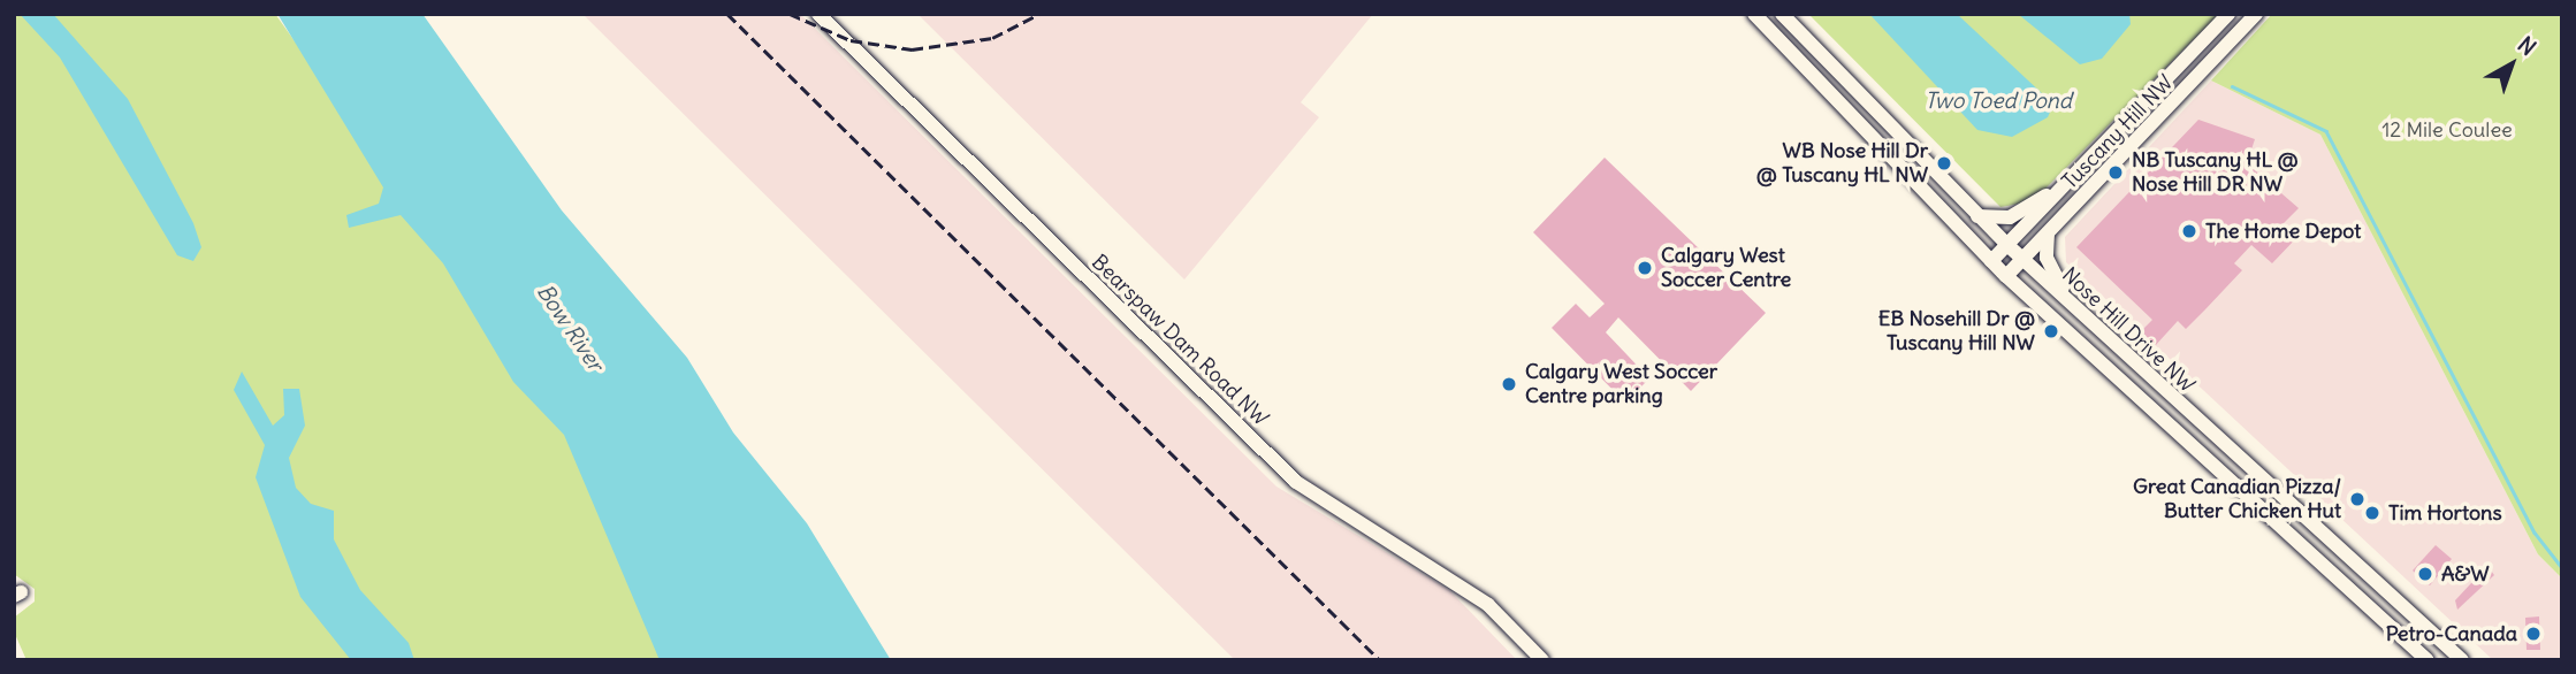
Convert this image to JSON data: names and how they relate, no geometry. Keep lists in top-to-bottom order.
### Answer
{
  "streets": {
    "street": ["Tuscany Hill NW", "Nose Hill Drive NW", "Bearspaw Dam Road NW"]
  },
  "crossings": [
    ["Tuscany Hill NW", "Nose Hill Drive NW"]
  ],
  "water": ["Two Toed Pond", "Bow River"],
  "parks": ["12 Mile Coulee"],
  "places": [
    "WB Nose Hill Dr @ Tuscany HL NW",
    "NB Tuscany HL @ Nose Hill DR NW",
    "The Home Depot",
    "Calgary West Soccer Centre",
    "EB Nosehill Dr @ Tuscany Hill NW",
    "Calgary West Soccer Centre parking",
    "Great Canadian Pizza/ Butter Chicken Hut",
    "Tim Hortons",
    "A&W",
    "Petro-Canada"
  ],
  "north": "top right"
}
